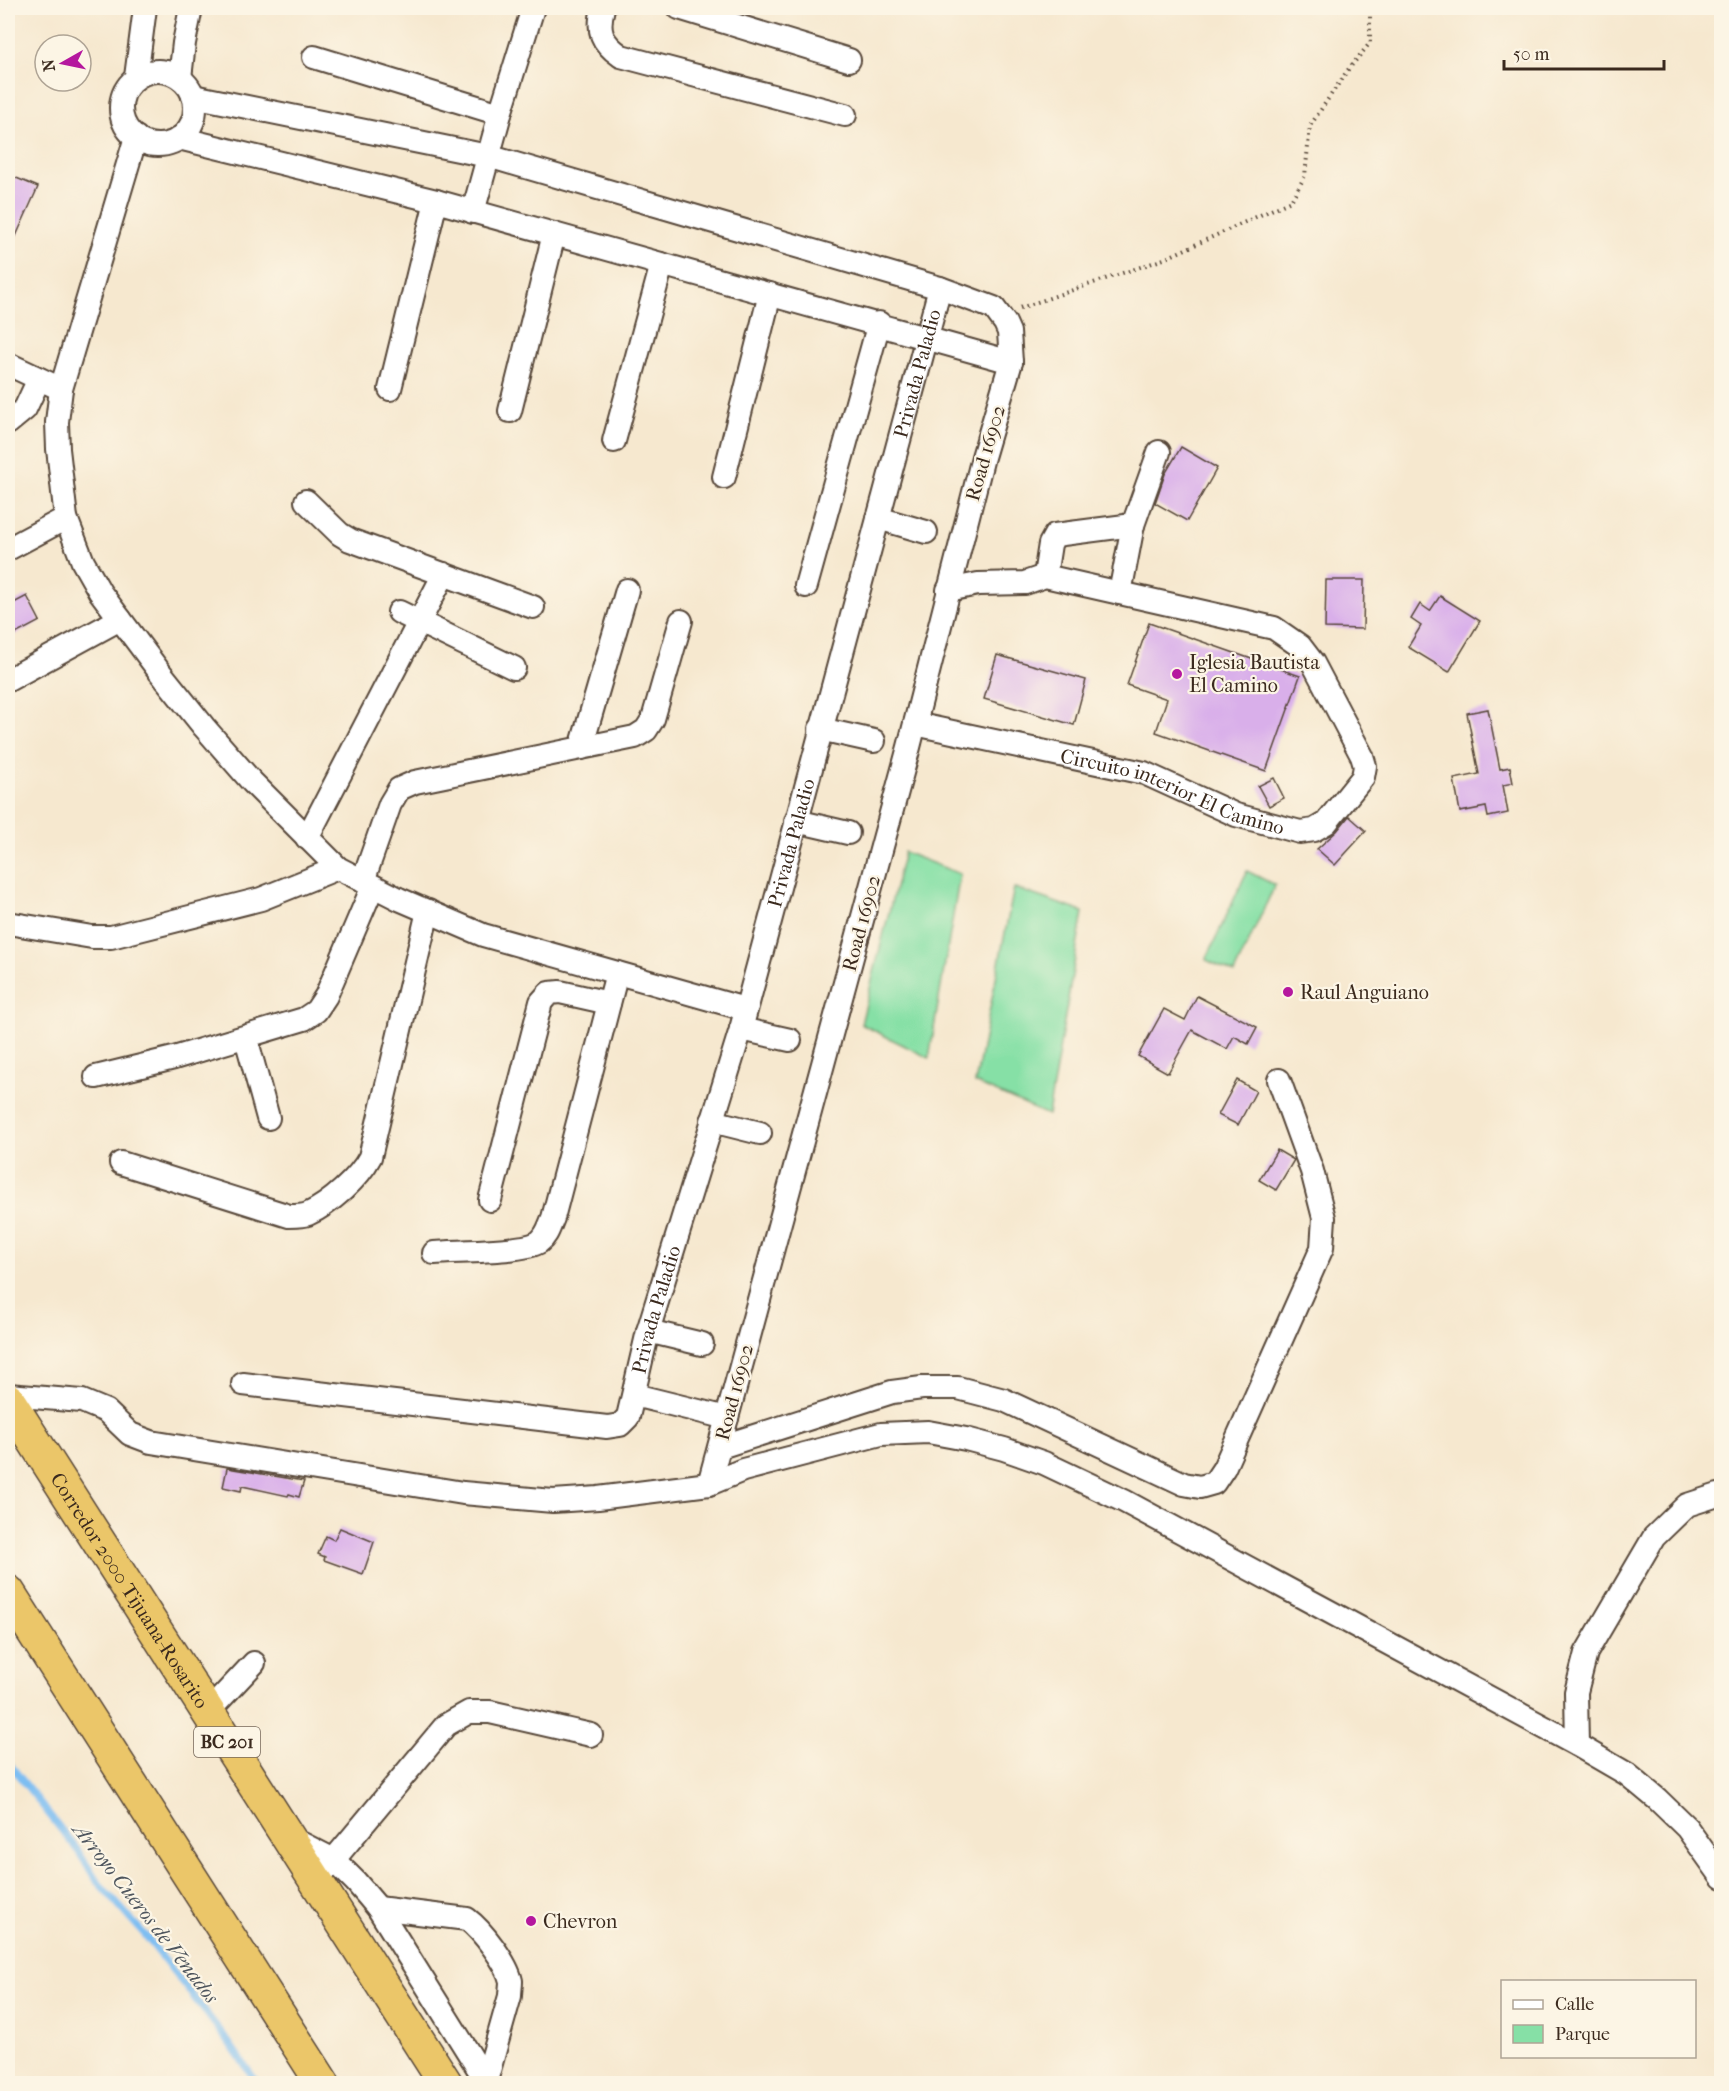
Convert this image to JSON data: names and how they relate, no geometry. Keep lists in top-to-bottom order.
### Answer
{
  "streets": {
    "highway": ["Corredor 2000 Tijuana-Rosarito", "BC 201"],
    "street": ["Privada Paladio", "Road 16902", "Circuito interior El Camino"]
  },
  "crossings": [
    ["Road 16902", "Circuito interior El Camino"]
  ],
  "water": ["Arroyo Cueros de Venados"],
  "places": ["Iglesia Bautista El Camino", "Raul Anguiano", "Chevron"],
  "legend": ["Calle", "Parque"],
  "scale_bar": "50 m",
  "north": "left"
}
